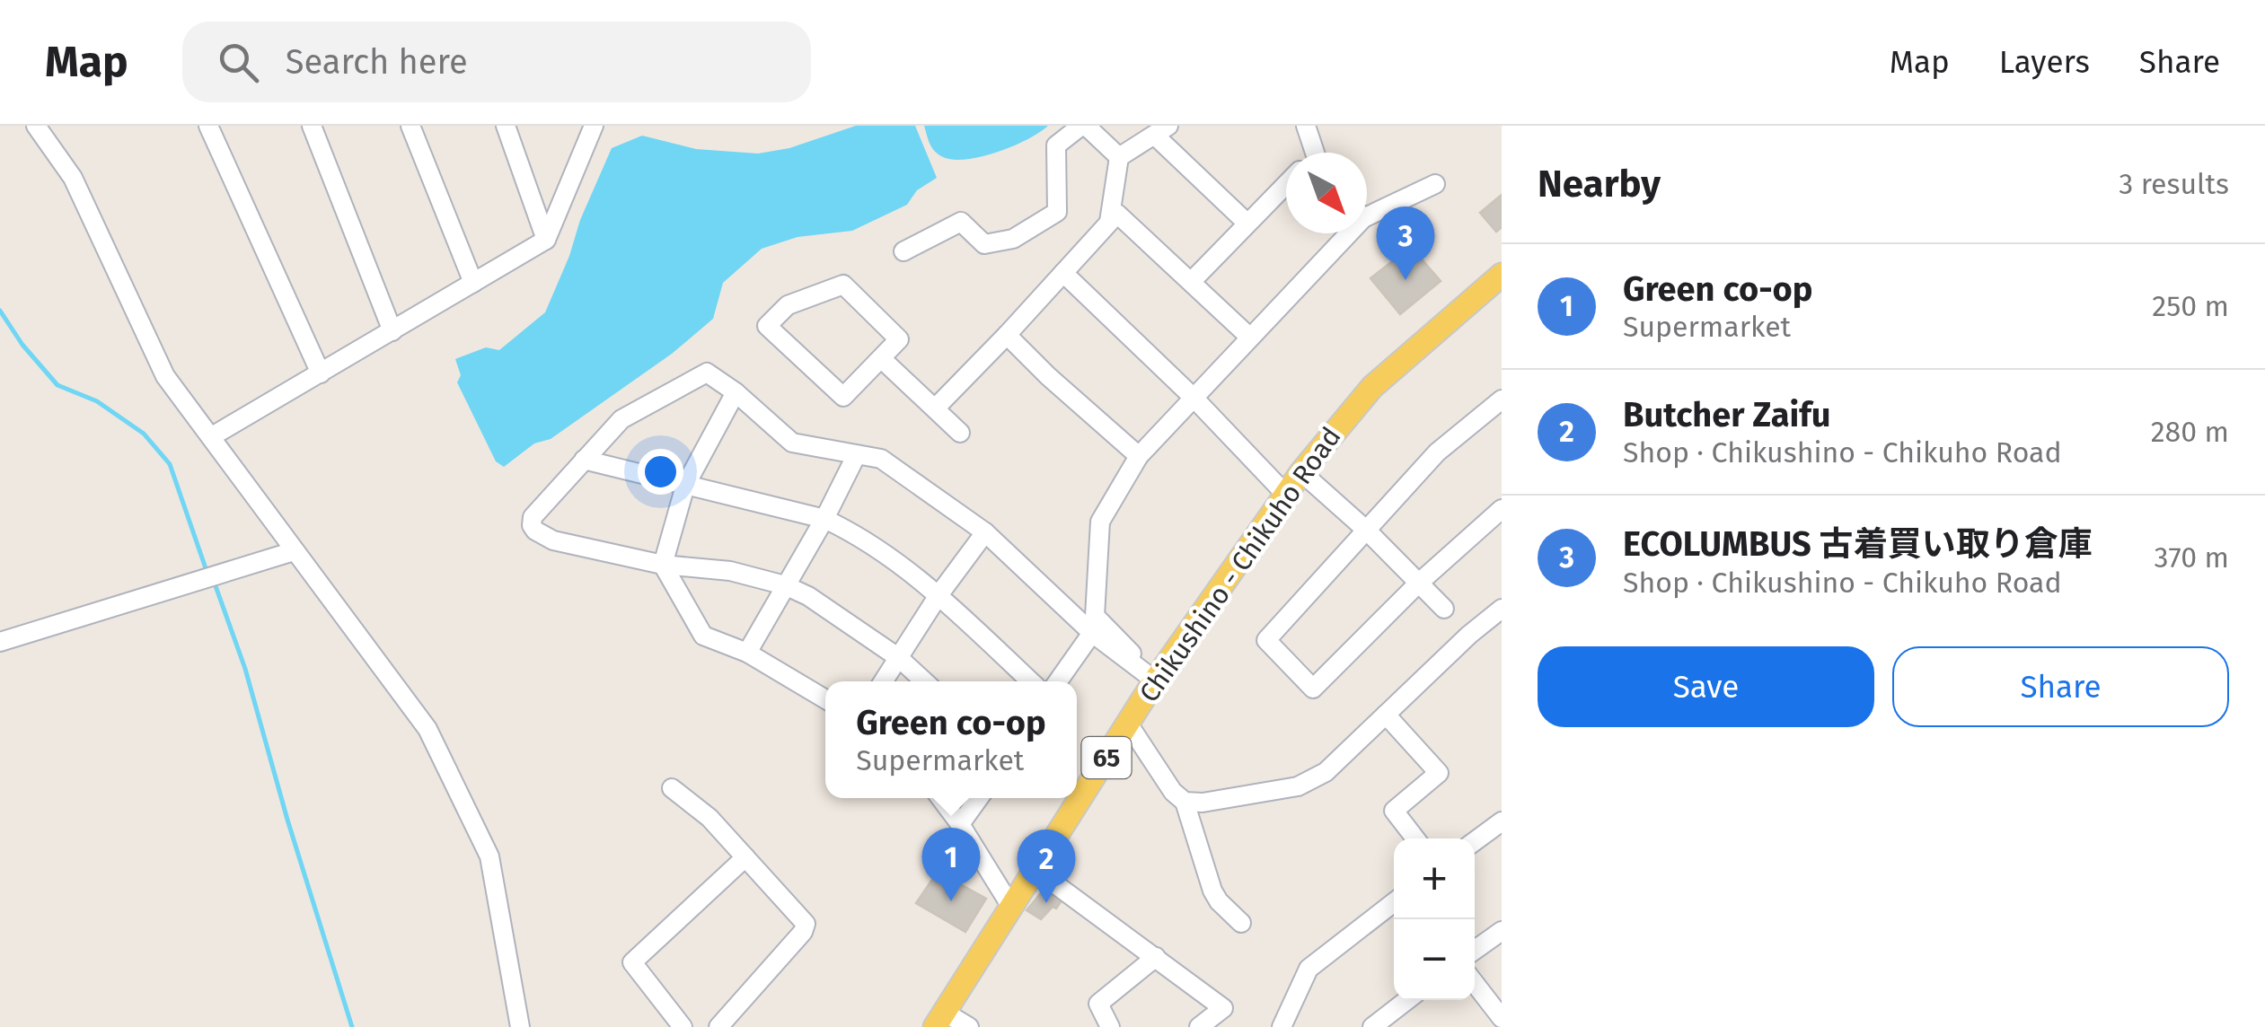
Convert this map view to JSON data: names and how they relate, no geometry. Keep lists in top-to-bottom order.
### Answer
{
  "streets": {
    "main road": ["Chikushino - Chikuho Road", "65"]
  },
  "north": "bottom right",
  "page": {
    "header": "Map",
    "search": "Search here",
    "nav": ["Map", "Layers", "Share"],
    "heading": ["Nearby", "3 results"],
    "pins": ["3", "1", "2"],
    "list": [
      {
        "mark": "1",
        "name": "Green co-op",
        "note": "Supermarket",
        "value": "250 m"
      },
      {
        "mark": "2",
        "name": "Butcher Zaifu",
        "note": "Shop · Chikushino - Chikuho Road",
        "value": "280 m"
      },
      {
        "mark": "3",
        "name": "ECOLUMBUS 古着買い取り倉庫",
        "note": "Shop · Chikushino - Chikuho Road",
        "value": "370 m"
      }
    ],
    "buttons": ["Save", "Share"],
    "popup": ["Green co-op", "Supermarket"],
    "map_buttons": ["+", "−"]
  }
}
